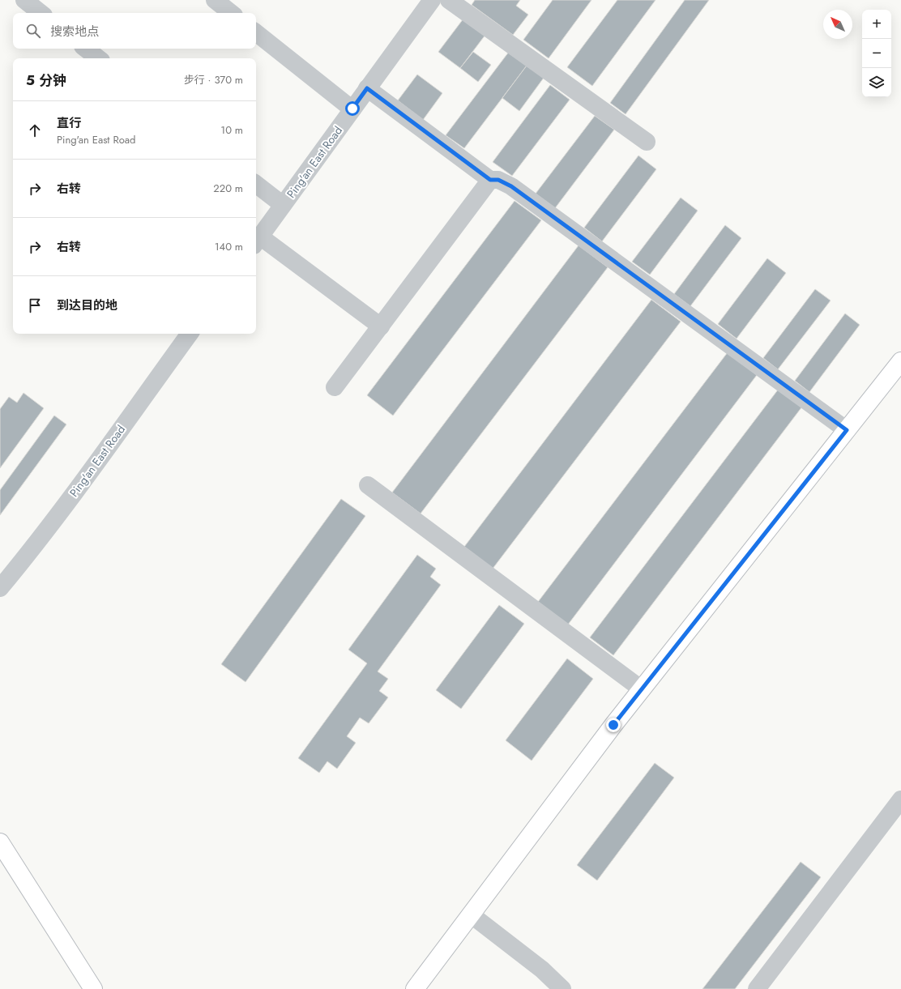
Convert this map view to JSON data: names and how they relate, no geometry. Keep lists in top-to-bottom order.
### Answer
{
  "streets": {
    "street": ["Ping'an East Road"]
  },
  "north": "top left",
  "page": {
    "map_buttons": ["+", "−"],
    "search": "搜索地点",
    "heading": ["5 分钟", "步行 · 370 m"],
    "list": [
      ["直行", "Ping'an East Road", "10 m"],
      ["右转", "220 m"],
      ["右转", "140 m"],
      "到达目的地"
    ]
  }
}
